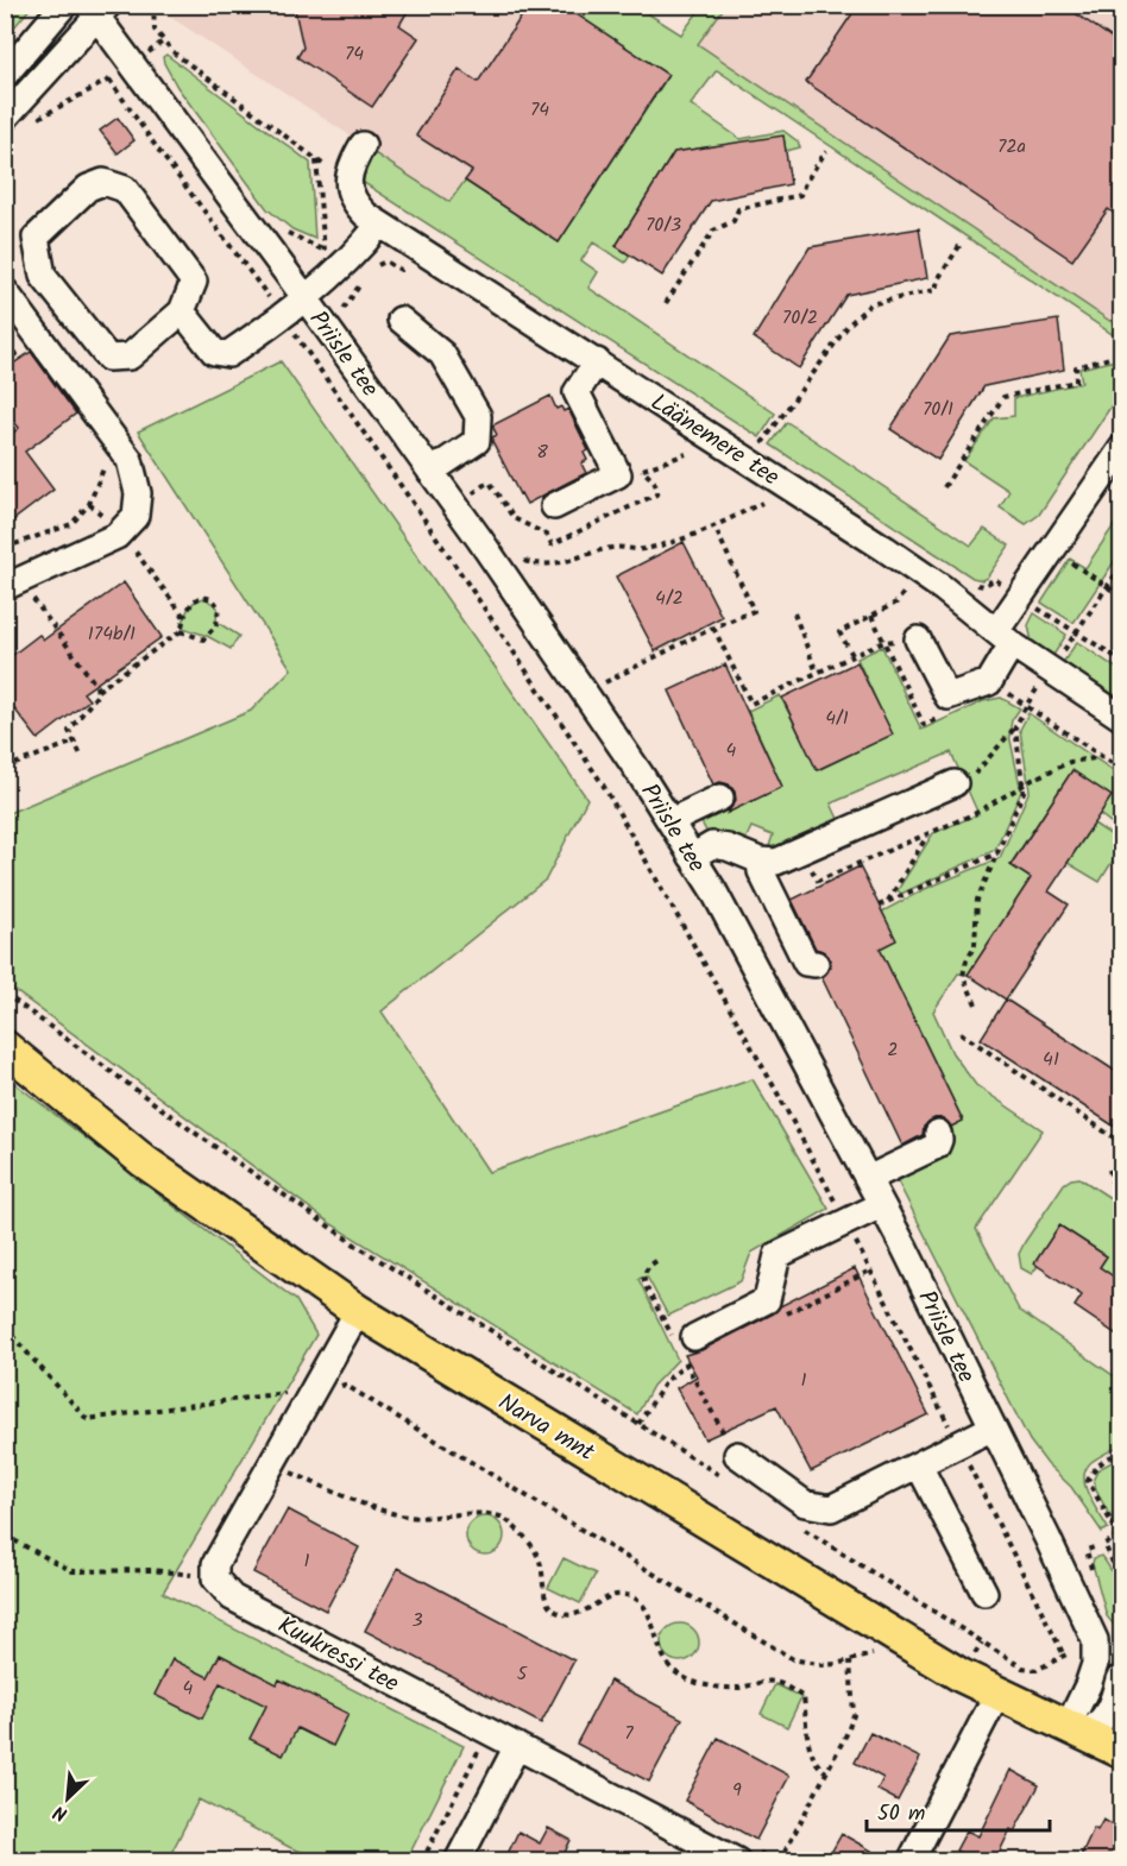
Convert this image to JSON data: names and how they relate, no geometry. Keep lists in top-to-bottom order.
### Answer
{
  "streets": {
    "main road": ["Narva mnt"],
    "street": ["Priisle tee", "Läänemere tee", "Kuukressi tee"]
  },
  "house_numbers": [
    "74",
    "74",
    "72a",
    "70/3",
    "70/2",
    "70/1",
    "8",
    "4/2",
    "174b/1",
    "4/1",
    "4",
    "2",
    "41",
    "1",
    "1",
    "3",
    "5",
    "4",
    "7",
    "9"
  ],
  "scale_bar": "50 m",
  "north": "bottom left"
}
